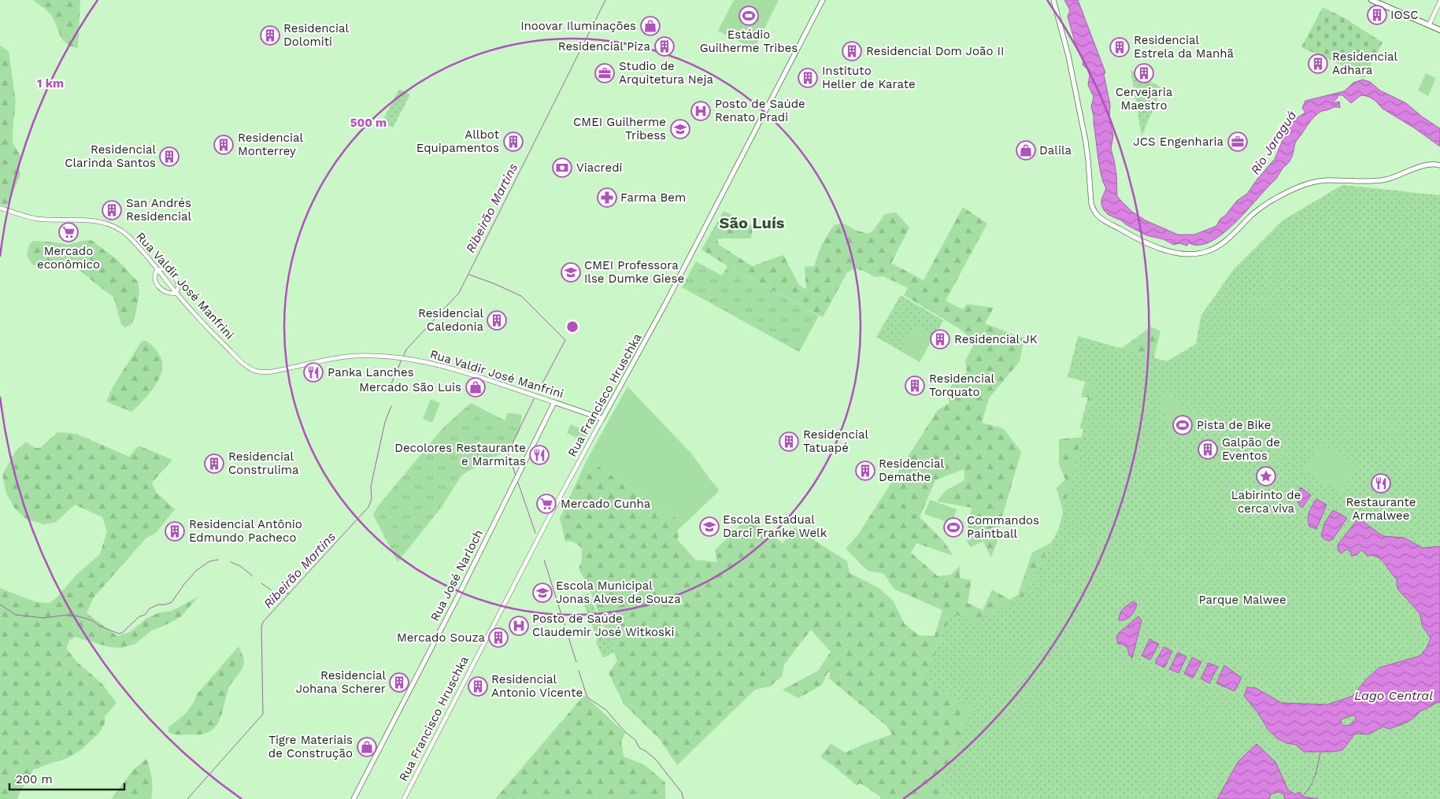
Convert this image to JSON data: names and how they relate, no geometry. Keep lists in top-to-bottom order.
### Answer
{
  "streets": {
    "main road": ["Rua Valdir José Manfrini", "Rua Francisco Hruschka", "Rua José Narloch"]
  },
  "crossings": [
    ["Rua Valdir José Manfrini", "Rua Francisco Hruschka"],
    ["Rua Valdir José Manfrini", "Rua José Narloch"]
  ],
  "districts": ["São Luís"],
  "water": ["Rio Jaraguá", "Ribeirão Martins", "Lago Central"],
  "parks": ["Parque Malwee"],
  "places": {
    "building": [
      "IOSC",
      "Residencial Dolomiti",
      "Residencial Piza",
      "Residencial Estrela da Manhã",
      "Residencial Dom João II",
      "Residencial Adhara",
      "Cervejaria Maestro",
      "Instituto Heller de Karate",
      "Allbot Equipamentos",
      "Residencial Monterrey",
      "Residencial Clarinda Santos",
      "San Andrés Residencial",
      "Residencial Caledonia",
      "Residencial JK",
      "Residencial Torquato",
      "Residencial Tatuapé",
      "Galpão de Eventos",
      "Residencial Construlima",
      "Residencial Demathe",
      "Residencial Antônio Edmundo Pacheco",
      "Mercado Souza",
      "Residencial Johana Scherer",
      "Residencial Antonio Vicente"
    ],
    "sports": ["Estádio Guilherme Tribes", "Pista de Bike", "Commandos Paintball"],
    "shop": [
      "Inoovar Iluminações",
      "Dalila",
      "Mercado São Luis",
      "Tigre Materiais de Construção"
    ],
    "office": ["Studio de Arquitetura Neja", "JCS Engenharia"],
    "hospital": ["Posto de Saúde Renato Pradi", "Posto de Saúde Claudemir José Witkoski"],
    "school or university": [
      "CMEI Guilherme Tribess",
      "CMEI Professora Ilse Dumke Giese",
      "Escola Estadual Darci Franke Welk",
      "Escola Municipal Jonas Alves de Souza"
    ],
    "bank": ["Viacredi"],
    "pharmacy": ["Farma Bem"],
    "supermarket": ["Mercado econômico", "Mercado Cunha"],
    "restaurant": ["Panka Lanches", "Decolores Restaurante e Marmitas", "Restaurante Armalwee"],
    "place": ["Labirinto de cerca viva"]
  },
  "scale_bar": "200 m",
  "rings": ["1 km", "500 m"]
}
